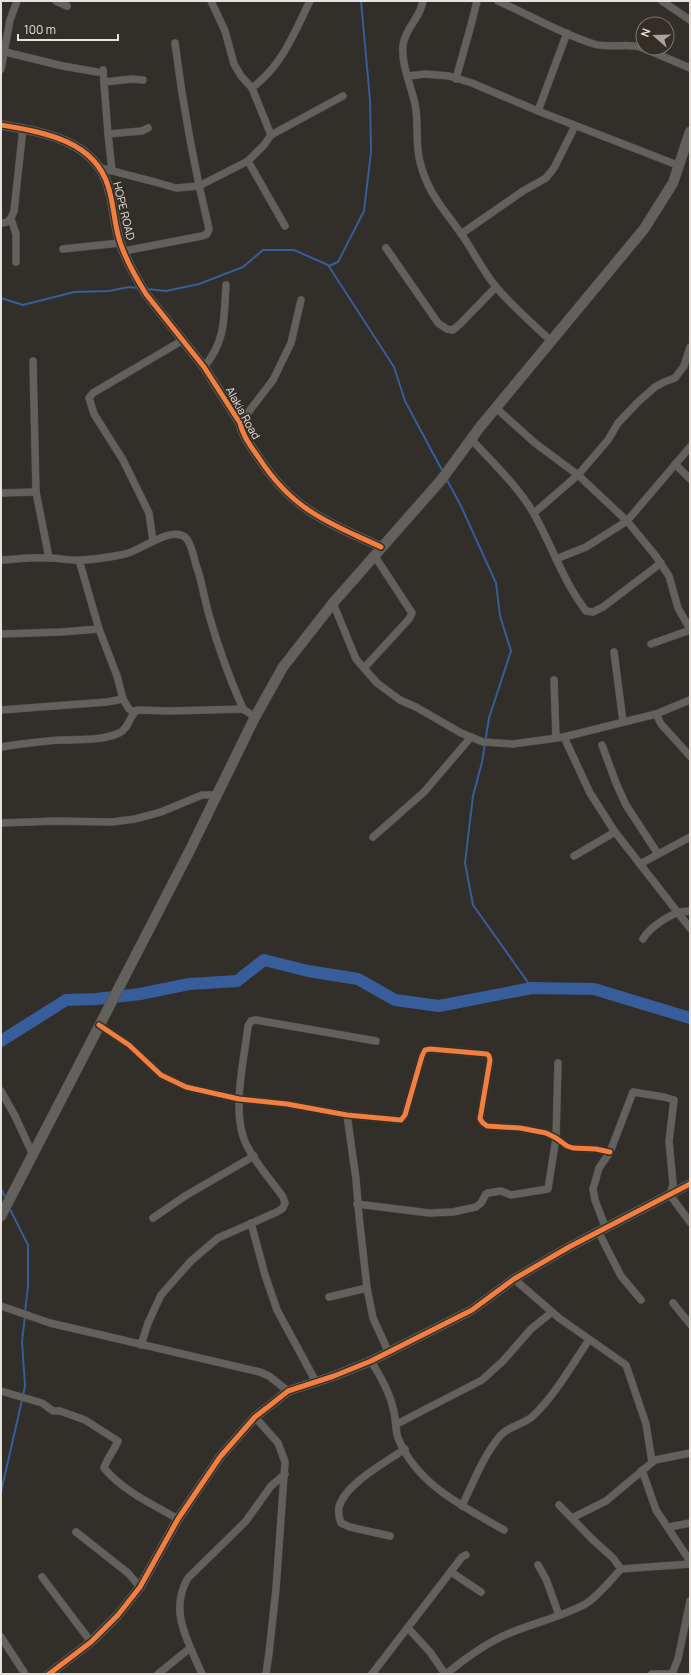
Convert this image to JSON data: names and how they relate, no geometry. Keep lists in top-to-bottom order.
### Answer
{
  "streets": {
    "street": ["HOPE ROAD", "Alakia Road"]
  },
  "crossings": [
    ["HOPE ROAD", "Alakia Road"]
  ],
  "scale_bar": "100 m",
  "north": "left"
}
